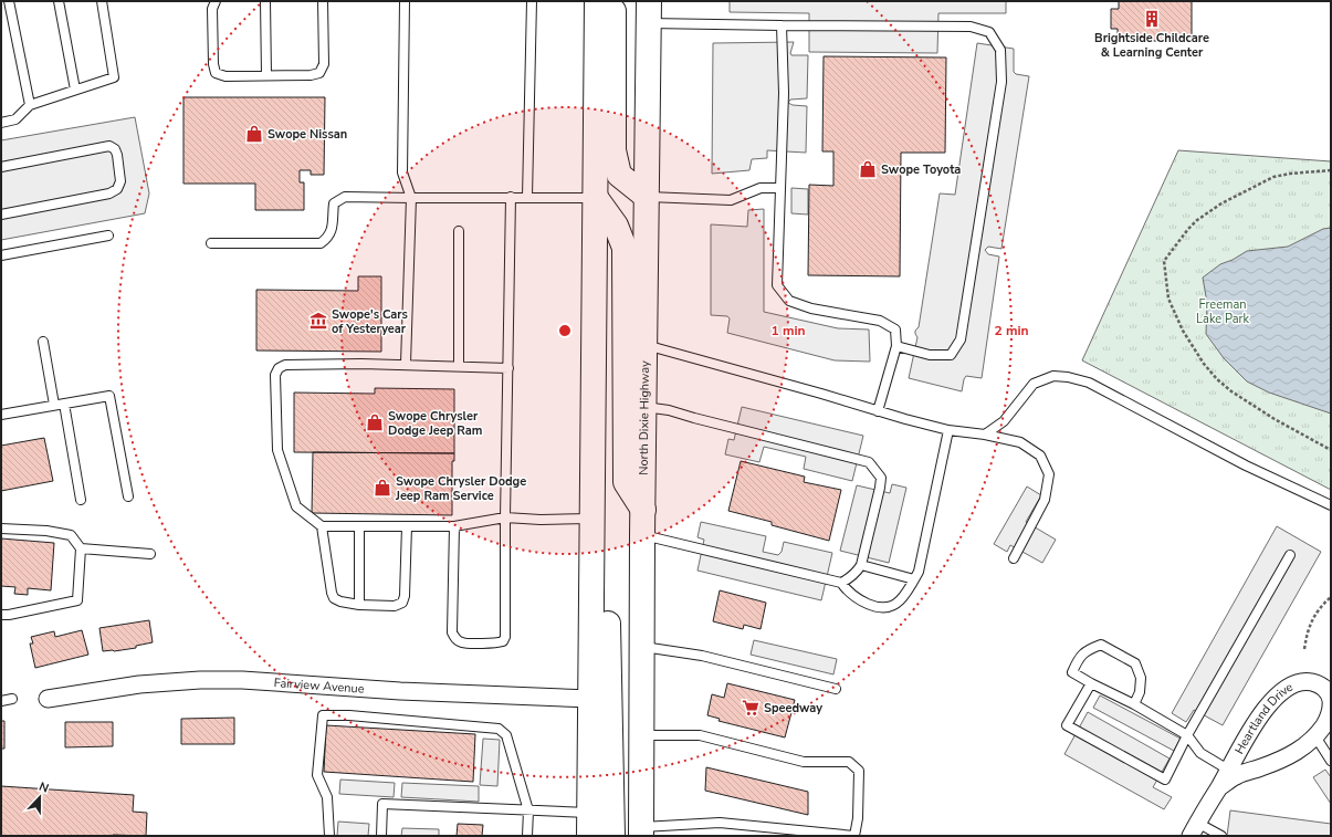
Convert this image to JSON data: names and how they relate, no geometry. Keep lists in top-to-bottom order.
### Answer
{
  "streets": {
    "main road": ["North Dixie Highway"],
    "street": ["Fairview Avenue", "Heartland Drive"]
  },
  "parks": ["Freeman Lake Park"],
  "places": {
    "building": ["Brightside Childcare & Learning Center"],
    "shop": [
      "Swope Nissan",
      "Swope Toyota",
      "Swope Chrysler Dodge Jeep Ram",
      "Swope Chrysler Dodge Jeep Ram Service"
    ],
    "museum": ["Swope's Cars of Yesteryear"],
    "supermarket": ["Speedway"]
  },
  "north": "top",
  "rings": ["1 min", "2 min"]
}
